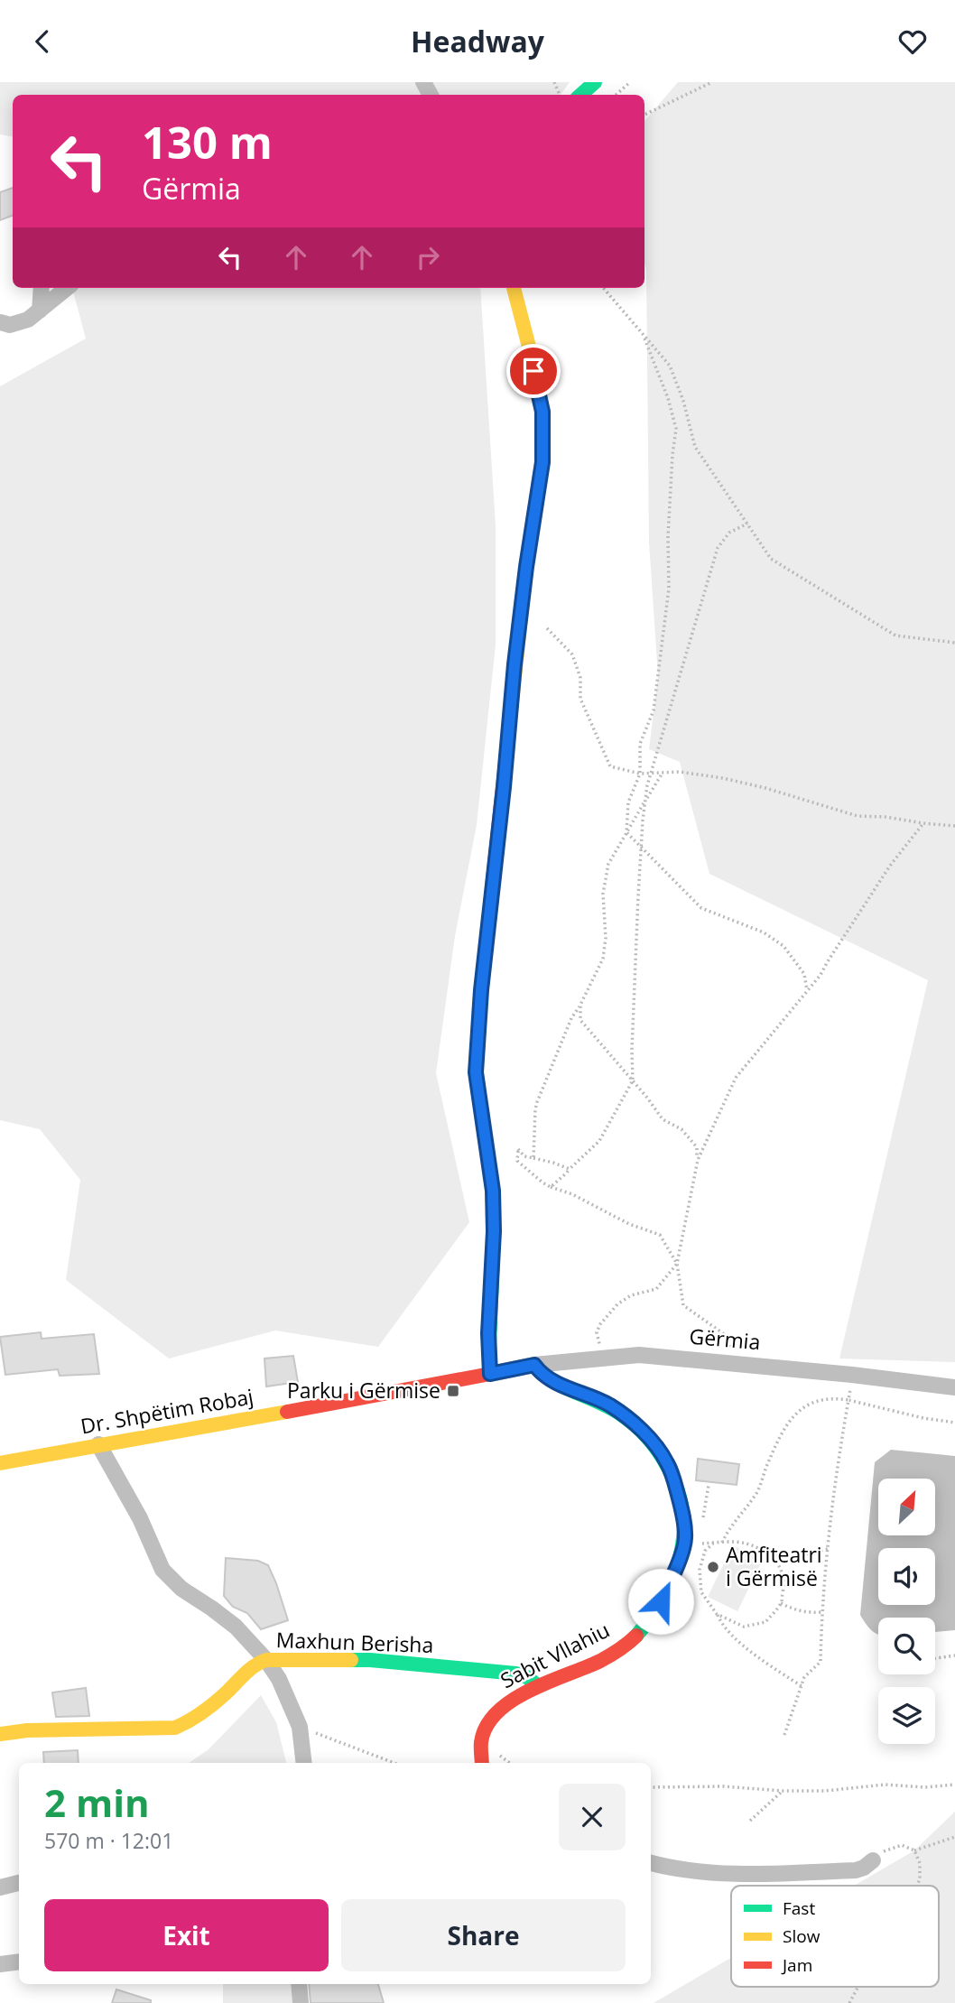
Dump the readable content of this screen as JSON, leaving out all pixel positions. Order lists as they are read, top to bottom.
{
  "streets": {
    "street": [
      "Gërmia",
      "Dr. Shpëtim Robaj",
      "Maxhun Berisha",
      "Sabit Vllahiu"
    ]
  },
  "crossings": [
    ["Gërmia", "Dr. Shpëtim Robaj"],
    ["Gërmia", "Sabit Vllahiu"],
    ["Maxhun Berisha", "Sabit Vllahiu"]
  ],
  "places": {
    "transit": ["Parku i Gërmise"],
    "other": ["Amfiteatri i Gërmisë"]
  },
  "legend": ["Fast", "Slow", "Jam"],
  "north": "top right",
  "page": {
    "header": "Headway",
    "turn": ["130 m", "Gërmia"],
    "heading": ["2 min", "570 m · 12:01"],
    "buttons": ["Exit", "Share"]
  }
}
